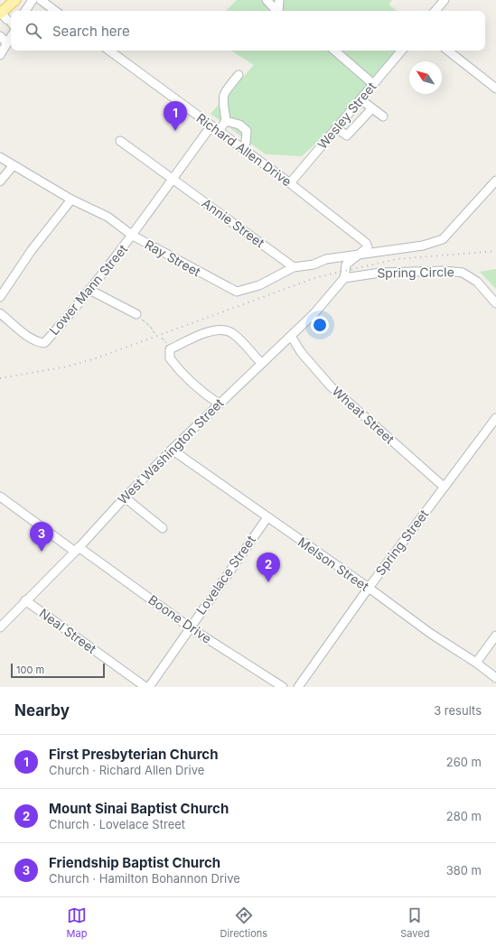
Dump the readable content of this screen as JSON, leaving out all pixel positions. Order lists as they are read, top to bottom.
{
  "streets": {
    "street": [
      "Wesley Street",
      "Richard Allen Drive",
      "Annie Street",
      "Ray Street",
      "Spring Circle",
      "Lower Mann Street",
      "Wheat Street",
      "West Washington Street",
      "Spring Street",
      "Melson Street",
      "Lovelace Street",
      "Boone Drive",
      "Neal Street"
    ]
  },
  "crossings": [
    ["Wesley Street", "Richard Allen Drive"],
    ["Richard Allen Drive", "Ray Street"],
    ["Richard Allen Drive", "Lower Mann Street"],
    ["Annie Street", "Ray Street"],
    ["Annie Street", "Lower Mann Street"],
    ["Ray Street", "Lower Mann Street"],
    ["Spring Circle", "West Washington Street"],
    ["Wheat Street", "West Washington Street"],
    ["Wheat Street", "Spring Street"],
    ["West Washington Street", "Melson Street"],
    ["West Washington Street", "Boone Drive"],
    ["West Washington Street", "Neal Street"],
    ["Spring Street", "Melson Street"],
    ["Melson Street", "Lovelace Street"],
    ["Lovelace Street", "Boone Drive"]
  ],
  "scale_bar": "100 m",
  "north": "top left",
  "page": {
    "search": "Search here",
    "pins": ["1", "3", "2"],
    "scale": "100 m",
    "heading": ["Nearby", "3 results"],
    "list": [
      {
        "mark": "1",
        "name": "First Presbyterian Church",
        "note": "Church · Richard Allen Drive",
        "value": "260 m"
      },
      {
        "mark": "2",
        "name": "Mount Sinai Baptist Church",
        "note": "Church · Lovelace Street",
        "value": "280 m"
      },
      {
        "mark": "3",
        "name": "Friendship Baptist Church",
        "note": "Church · Hamilton Bohannon Drive",
        "value": "380 m"
      }
    ],
    "nav": ["Map", "Directions", "Saved"]
  }
}
